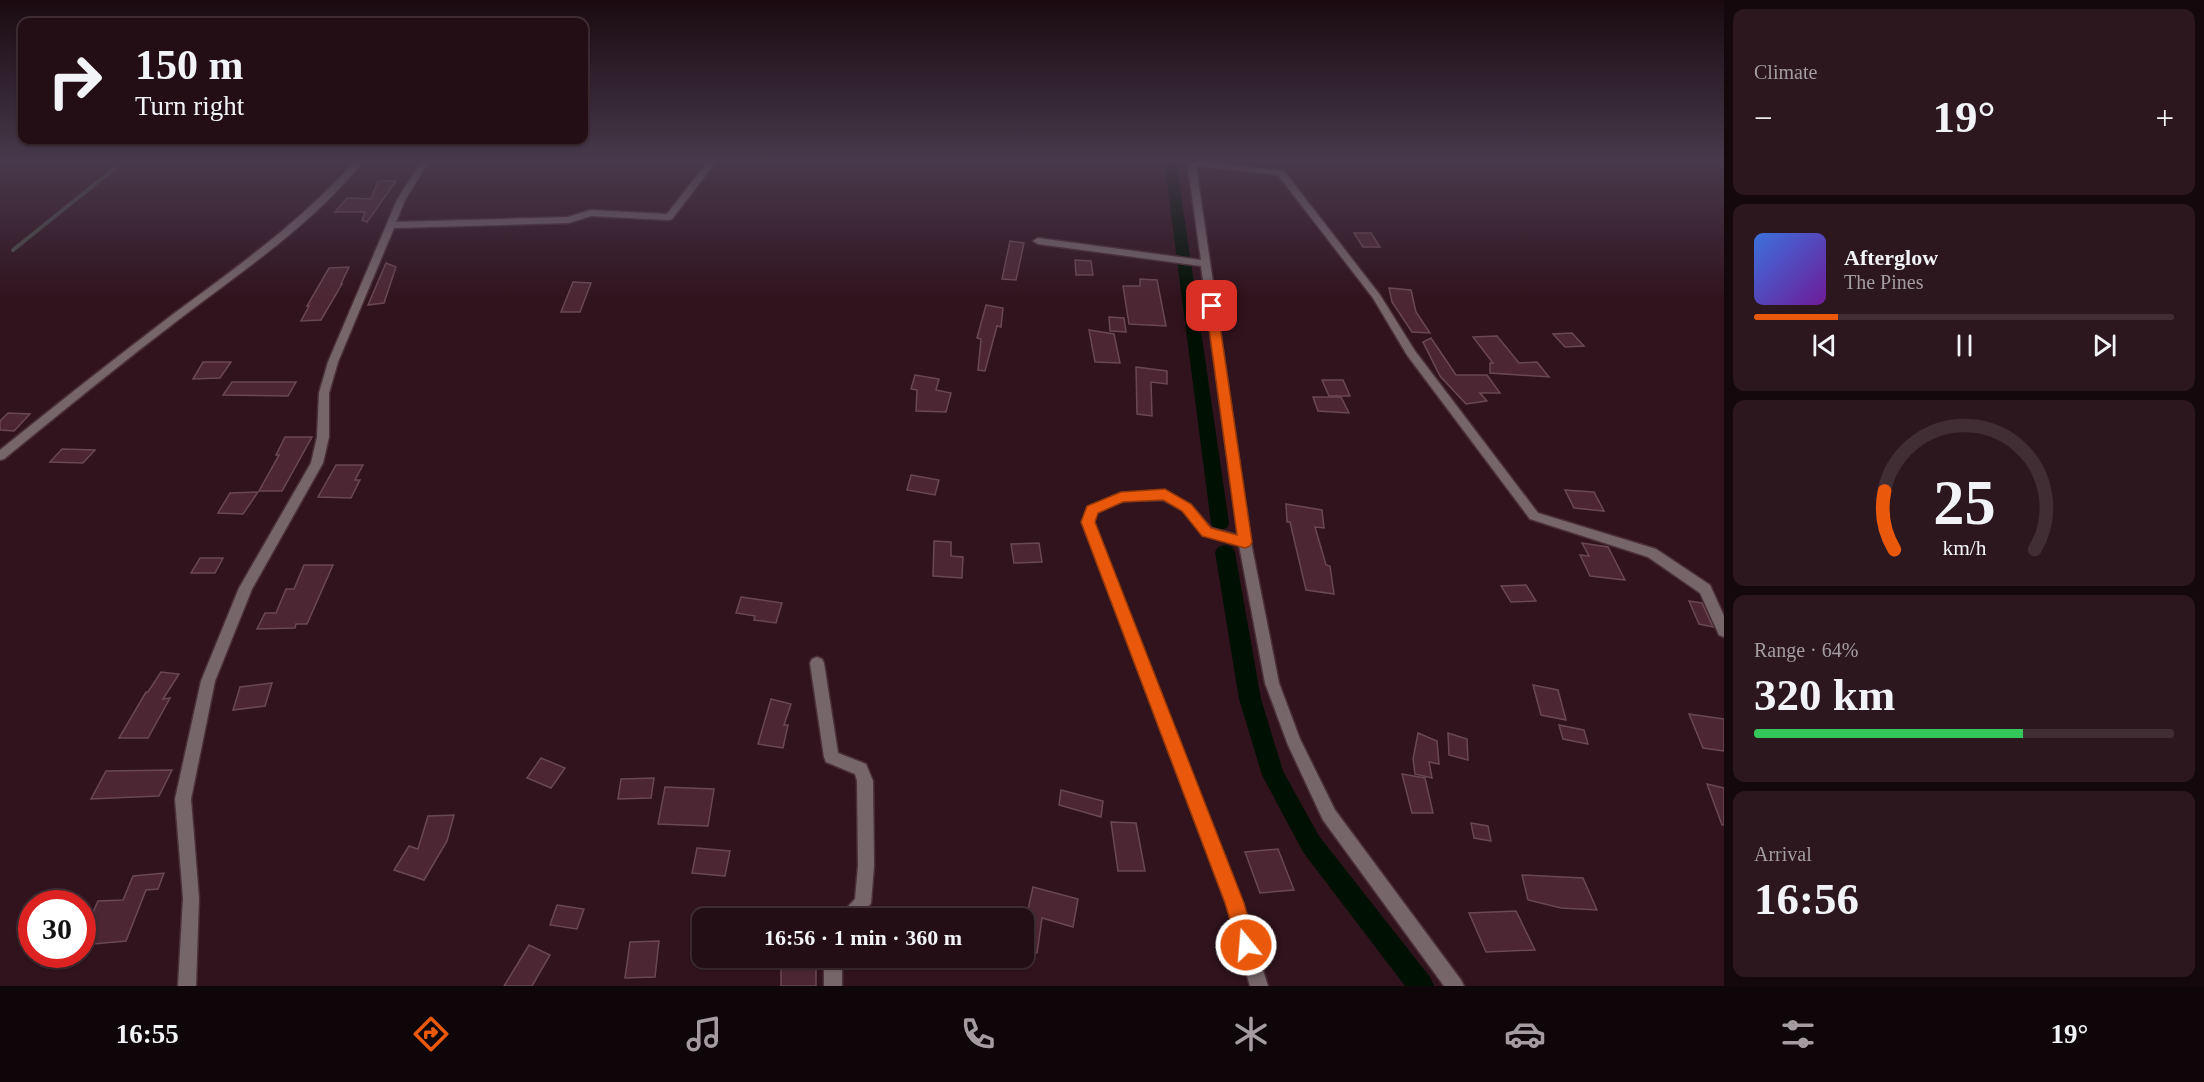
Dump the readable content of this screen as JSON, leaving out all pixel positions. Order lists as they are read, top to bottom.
{
  "page": {
    "tile": [
      "Climate",
      ["Range · 64%", "320 km"],
      ["Arrival", "16:56"]
    ],
    "turn": ["150 m", "Turn right"],
    "heat": ["−", "19°", "+"],
    "song": ["Afterglow", "The Pines"],
    "limit": "30",
    "trip": "16:56 · 1 min · 360 m",
    "tabs": ["16:55", "19°"],
    "gauge": ["25", "km/h"]
  }
}
